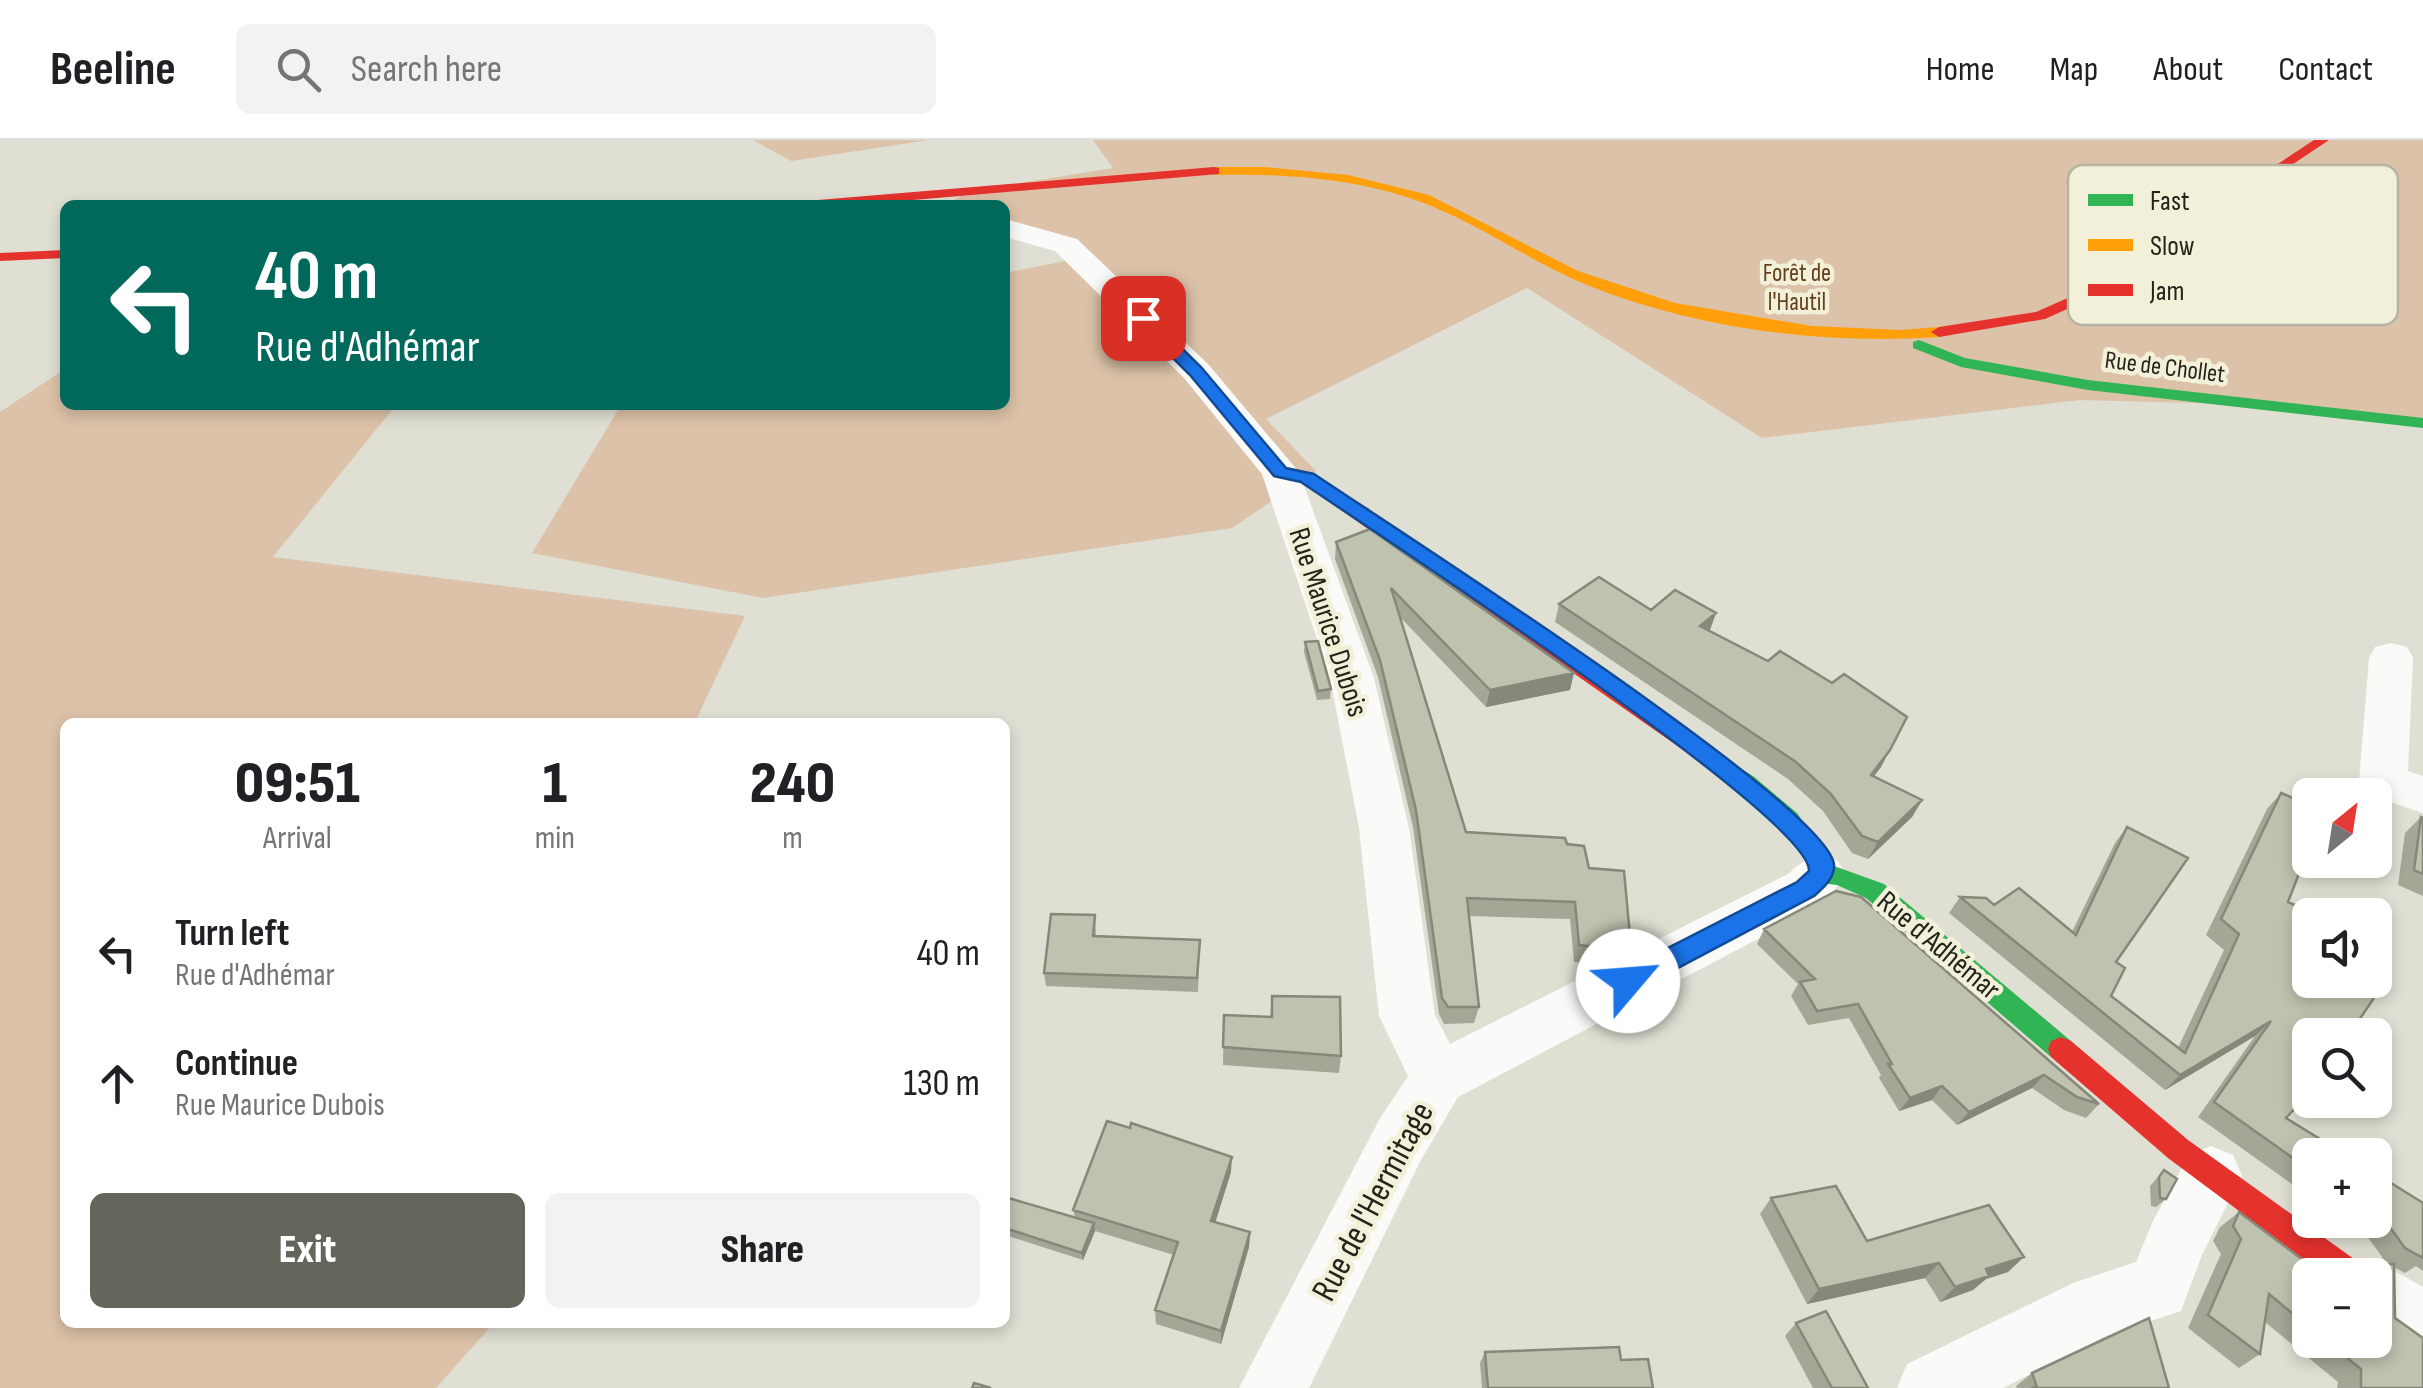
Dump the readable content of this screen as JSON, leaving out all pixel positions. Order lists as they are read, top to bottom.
{
  "streets": {
    "main road": ["Rue de Chollet", "Rue d'Adhémar"],
    "street": ["Rue Maurice Dubois", "Rue de l'Hermitage"]
  },
  "crossings": [
    ["Rue Maurice Dubois", "Rue de l'Hermitage"],
    ["Rue d'Adhémar", "Rue de l'Hermitage"]
  ],
  "parks": ["Forêt de l'Hautil"],
  "legend": ["Fast", "Slow", "Jam"],
  "north": "top right",
  "page": {
    "header": "Beeline",
    "search": "Search here",
    "nav": [
      "Home",
      "Map",
      "About",
      "Contact"
    ],
    "turn": ["40 m", "Rue d'Adhémar"],
    "eta": [
      "09:51",
      "Arrival",
      "1",
      "min",
      "240",
      "m"
    ],
    "map_buttons": ["+", "−"],
    "list": [
      {
        "name": "Turn left",
        "note": "Rue d'Adhémar",
        "value": "40 m"
      },
      {
        "name": "Continue",
        "note": "Rue Maurice Dubois",
        "value": "130 m"
      }
    ],
    "buttons": ["Exit", "Share"]
  }
}
